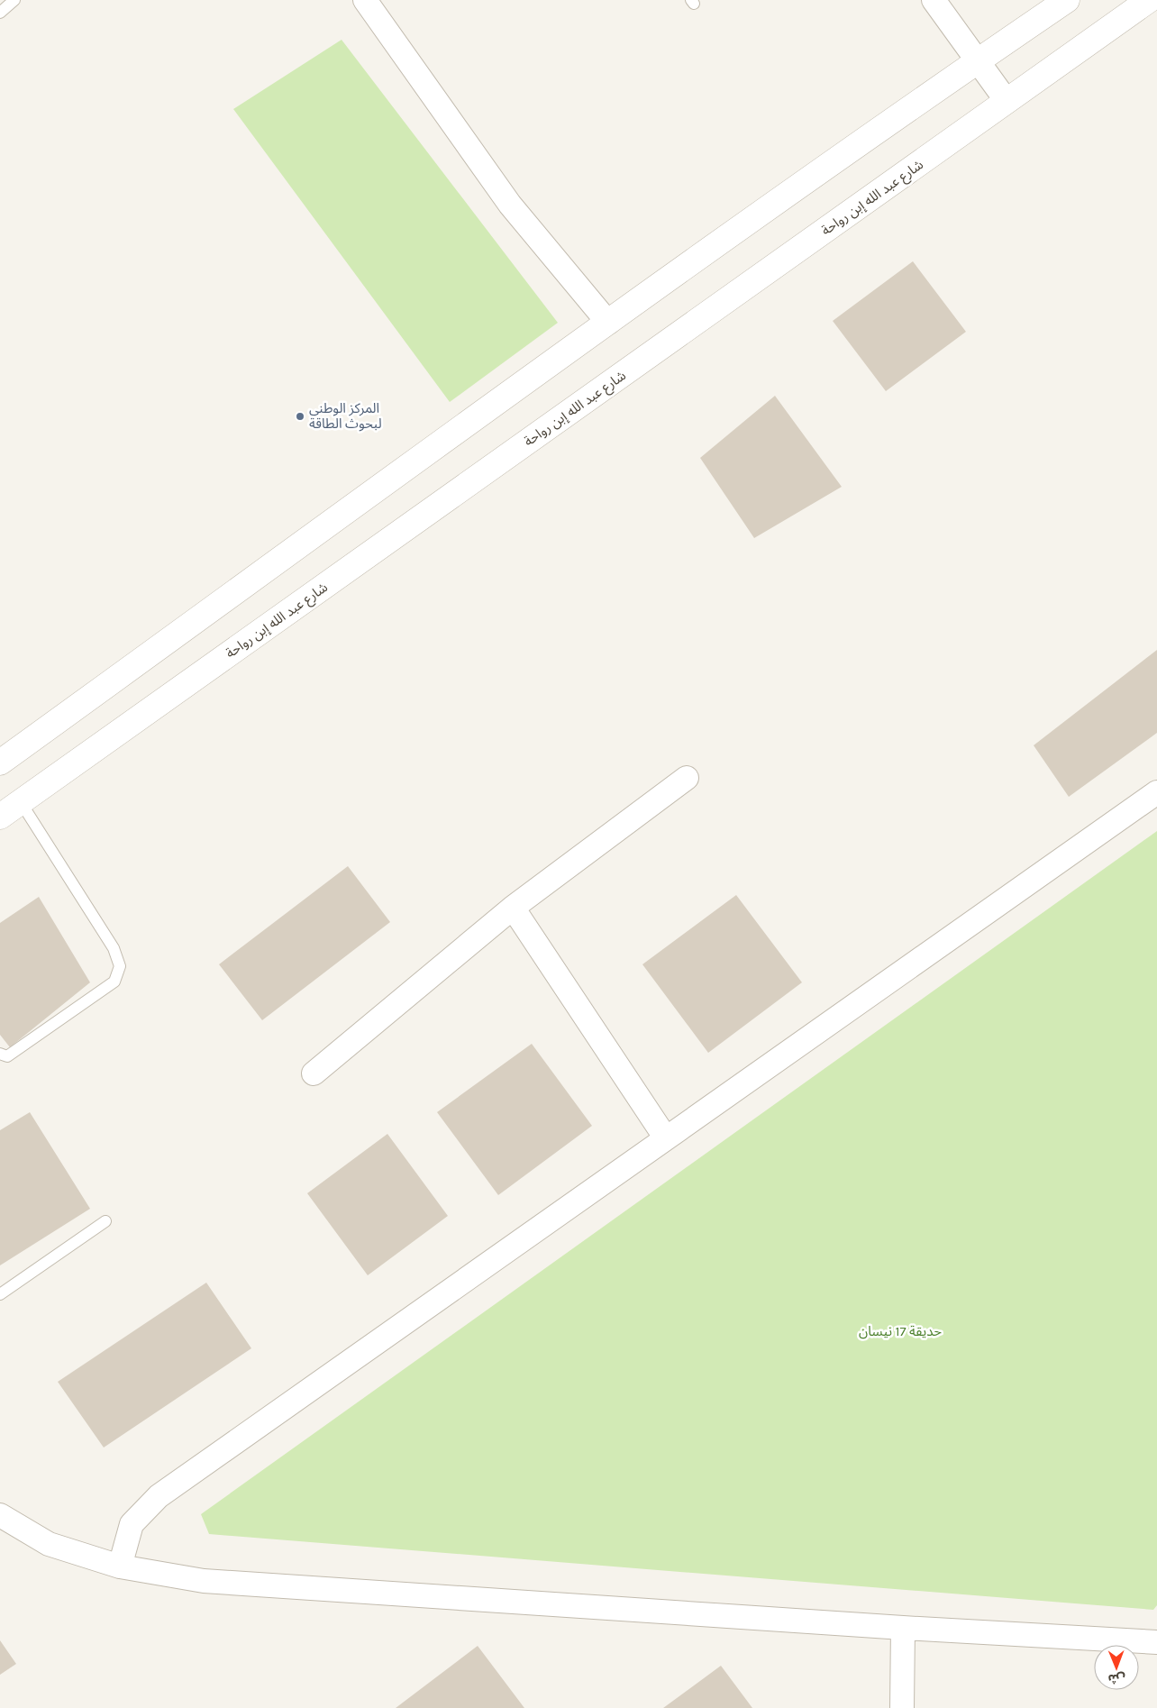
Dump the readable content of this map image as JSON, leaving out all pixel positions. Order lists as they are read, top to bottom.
{
  "streets": {
    "street": ["شارع عبد الله إبن رواحة"]
  },
  "parks": ["حديقة 17 نيسان"],
  "places": ["المركز الوطني لبحوث الطاقة"],
  "north": "bottom"
}
